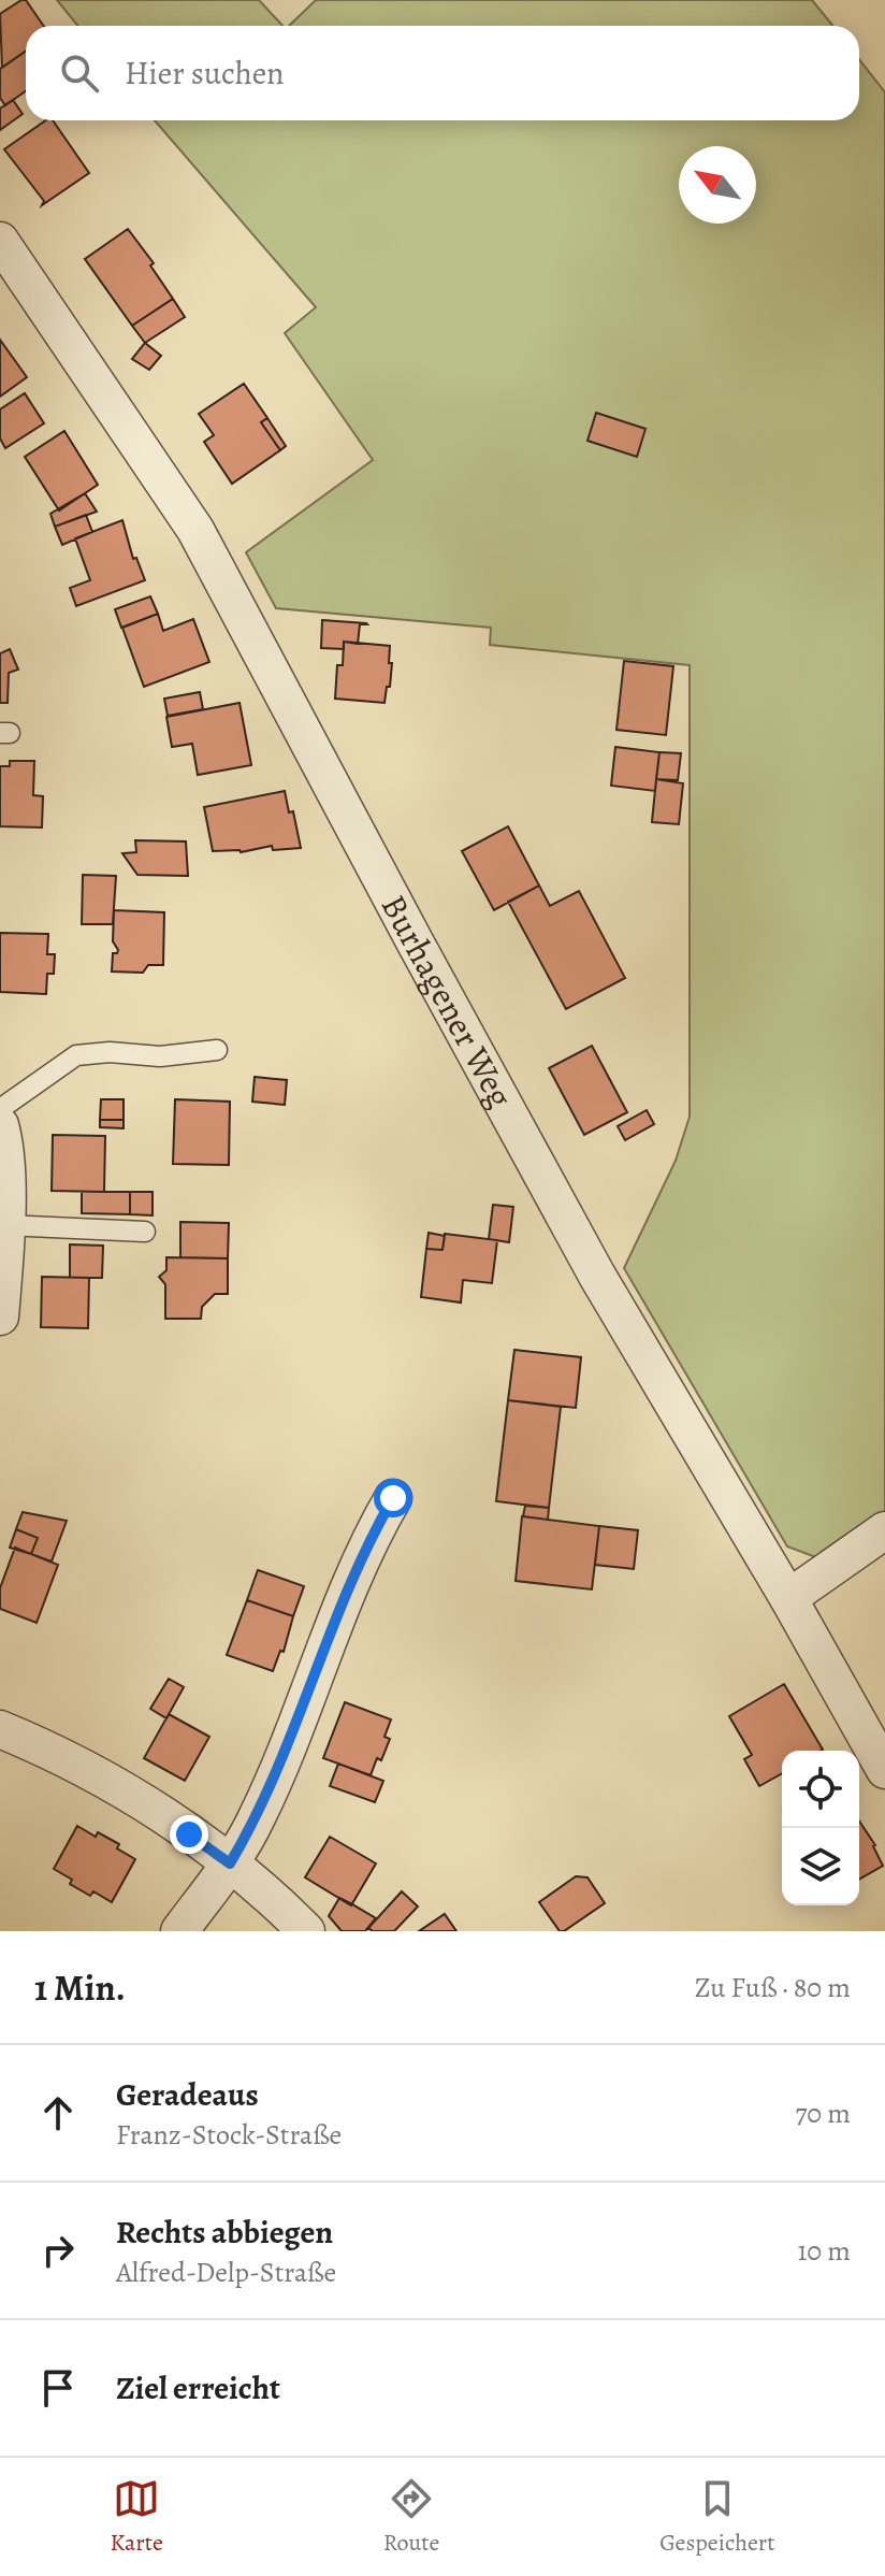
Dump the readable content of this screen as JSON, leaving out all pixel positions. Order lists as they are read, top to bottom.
{
  "streets": {
    "street": ["Burhagener Weg"]
  },
  "north": "top left",
  "page": {
    "search": "Hier suchen",
    "heading": ["1 Min.", "Zu Fuß · 80 m"],
    "list": [
      ["Geradeaus", "Franz-Stock-Straße", "70 m"],
      ["Rechts abbiegen", "Alfred-Delp-Straße", "10 m"],
      "Ziel erreicht"
    ],
    "nav": ["Karte", "Route", "Gespeichert"]
  }
}
